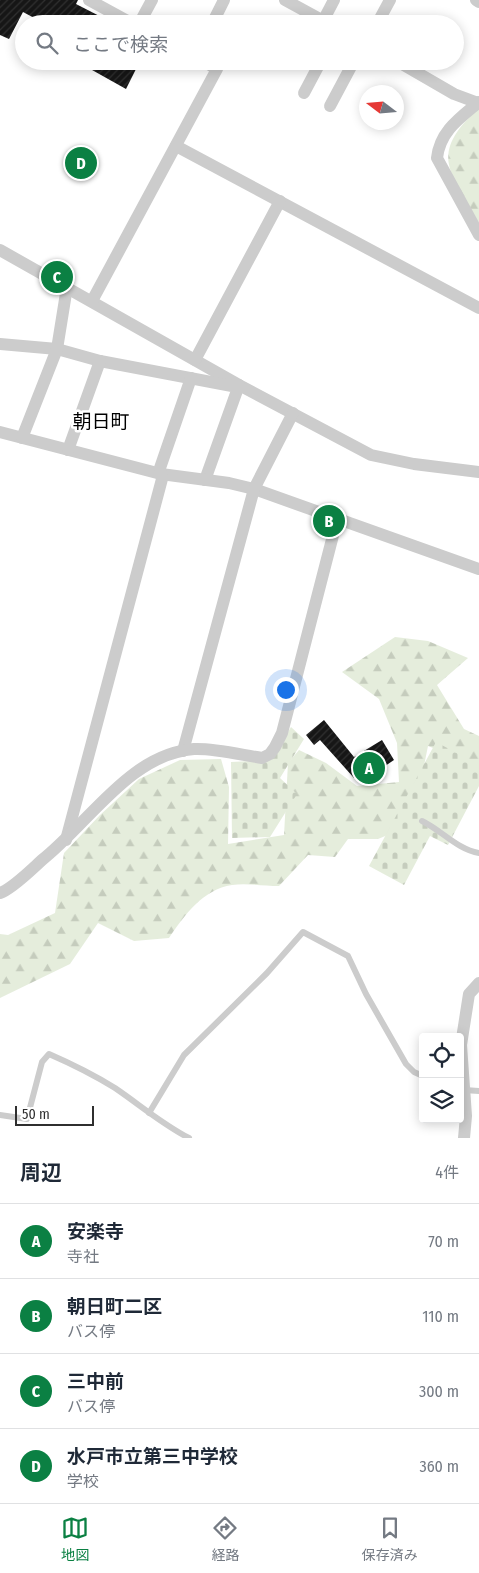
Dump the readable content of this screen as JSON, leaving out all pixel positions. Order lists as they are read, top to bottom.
{
  "districts": ["朝日町"],
  "scale_bar": "50 m",
  "north": "left",
  "page": {
    "search": "ここで検索",
    "pins": [
      "D",
      "C",
      "B",
      "A"
    ],
    "scale": "50 m",
    "heading": ["周辺", "4件"],
    "list": [
      {
        "mark": "A",
        "name": "安楽寺",
        "note": "寺社",
        "value": "70 m"
      },
      {
        "mark": "B",
        "name": "朝日町二区",
        "note": "バス停",
        "value": "110 m"
      },
      {
        "mark": "C",
        "name": "三中前",
        "note": "バス停",
        "value": "300 m"
      },
      {
        "mark": "D",
        "name": "水戸市立第三中学校",
        "note": "学校",
        "value": "360 m"
      }
    ],
    "nav": ["地図", "経路", "保存済み"]
  }
}
